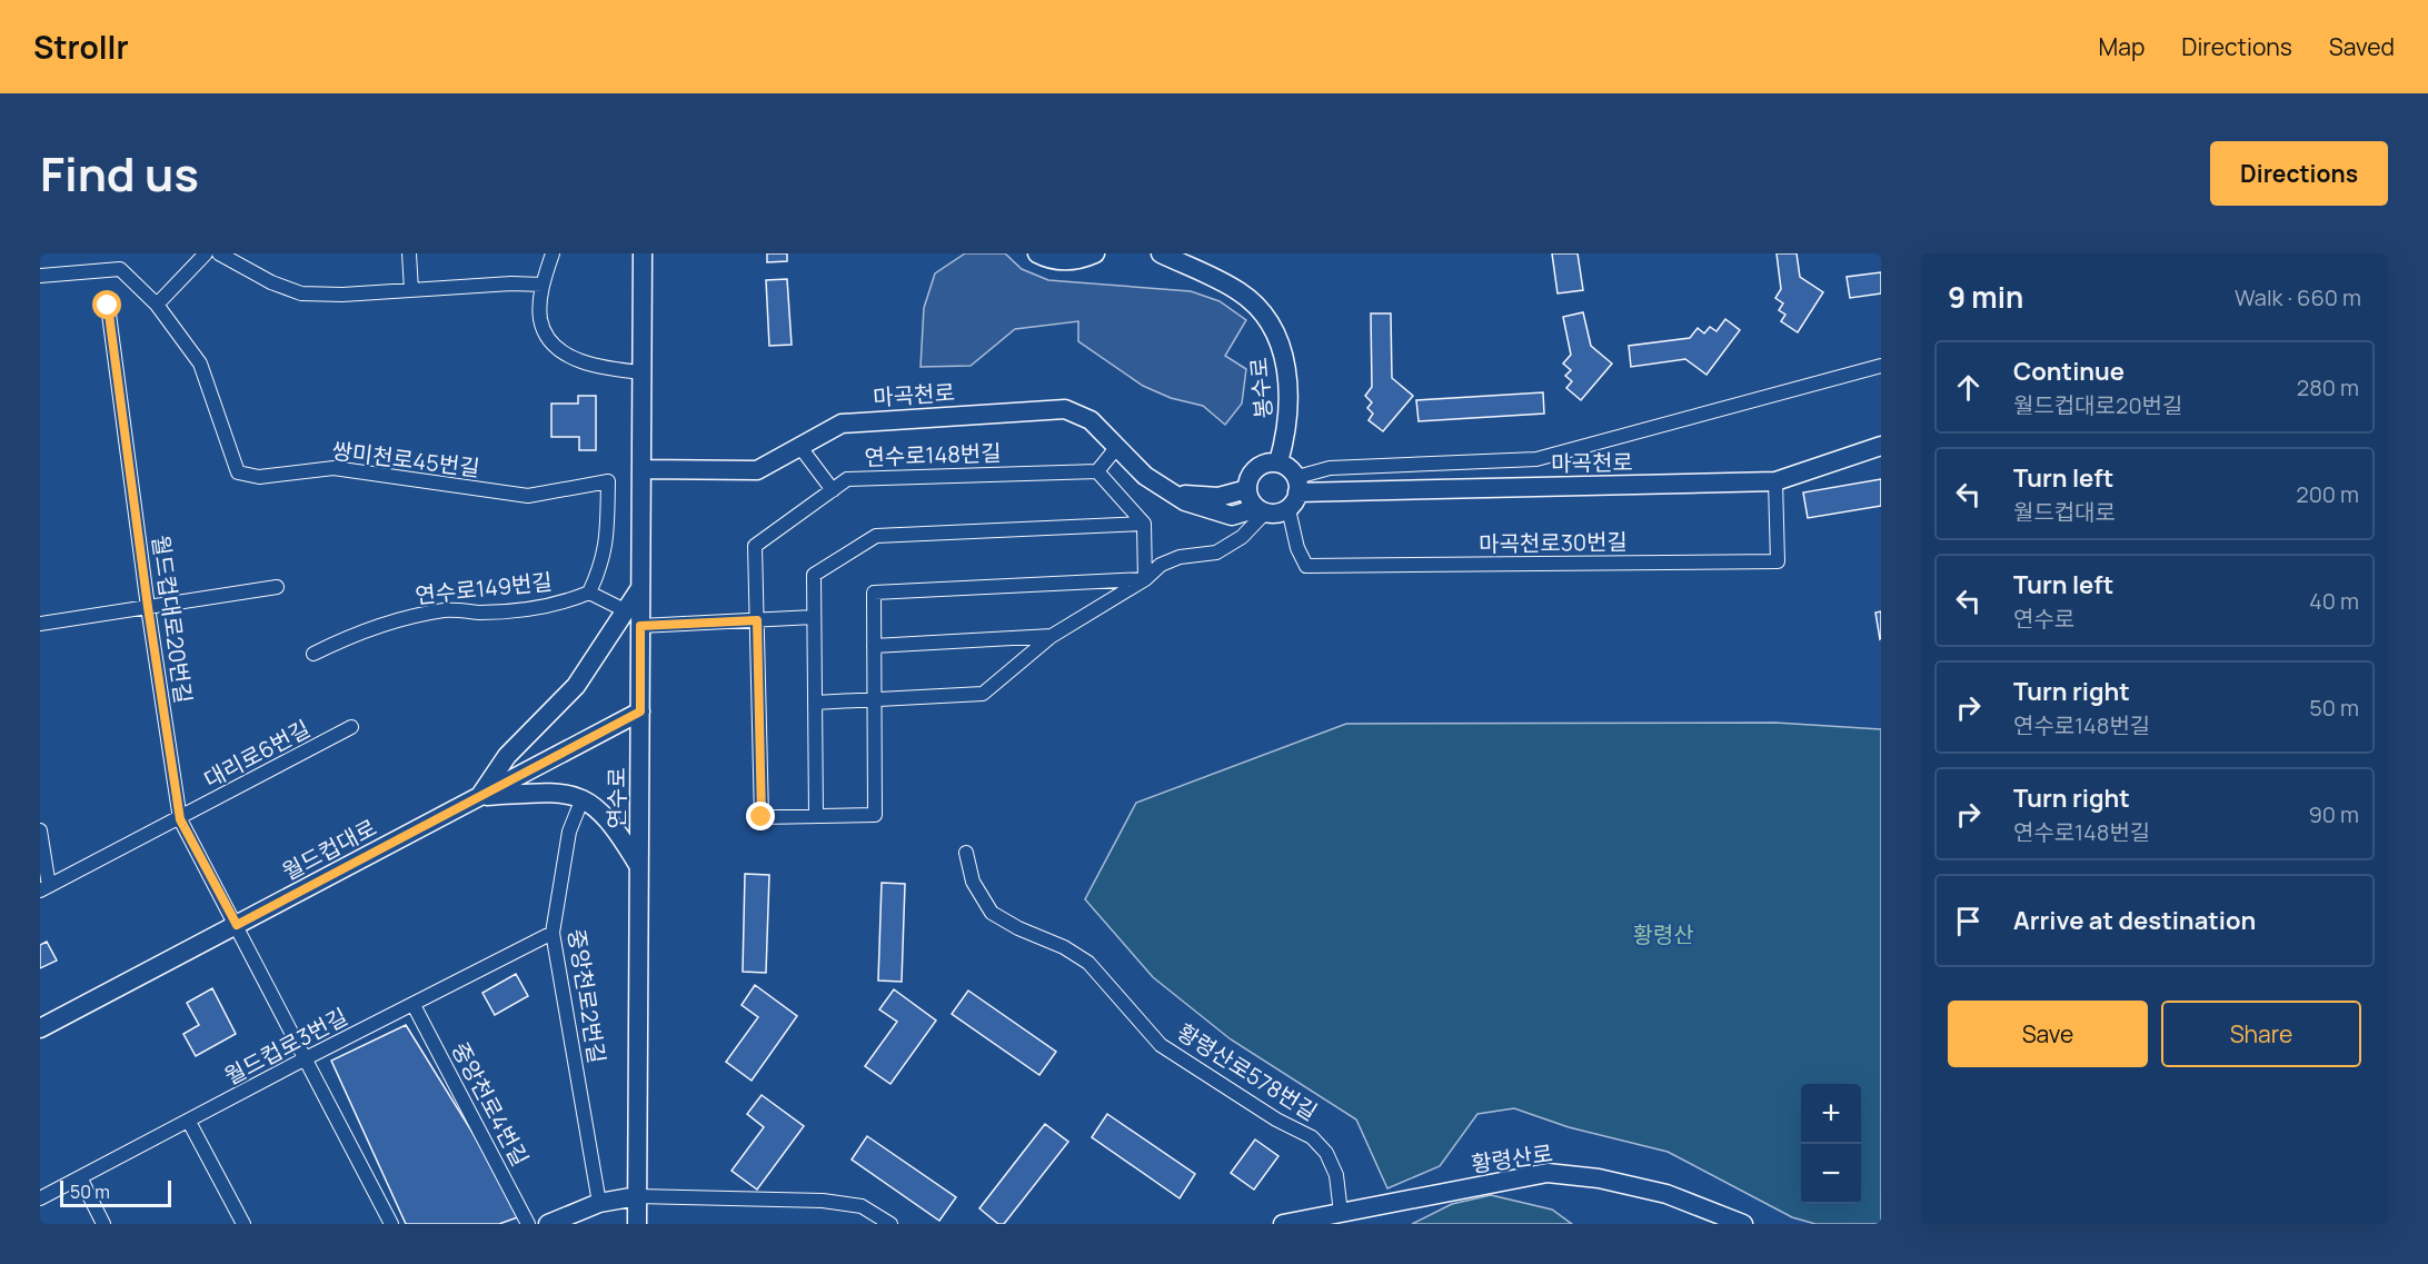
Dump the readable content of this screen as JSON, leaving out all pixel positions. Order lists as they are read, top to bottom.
{
  "streets": {
    "street": [
      "봉수로",
      "마곡천로",
      "연수로148번길",
      "쌍미천로45번길",
      "마곡천로30번길",
      "연수로149번길",
      "월드컵대로20번길",
      "대리로6번길",
      "연수로",
      "월드컵대로",
      "중앙천로2번길",
      "월드컵로3번길",
      "황령산로578번길",
      "중앙천로4번길",
      "황령산로"
    ]
  },
  "crossings": [
    ["봉수로", "마곡천로"],
    ["봉수로", "마곡천로30번길"],
    ["마곡천로", "마곡천로30번길"],
    ["마곡천로", "연수로"],
    ["쌍미천로45번길", "연수로149번길"],
    ["월드컵대로20번길", "대리로6번길"],
    ["월드컵대로20번길", "월드컵대로"],
    ["월드컵대로20번길", "월드컵로3번길"],
    ["연수로", "월드컵대로"],
    ["중앙천로2번길", "월드컵로3번길"],
    ["월드컵로3번길", "중앙천로4번길"],
    ["황령산로578번길", "황령산로"]
  ],
  "parks": ["황령산"],
  "scale_bar": "50 m",
  "page": {
    "header": "Strollr",
    "nav": ["Map", "Directions", "Saved"],
    "title": "Find us",
    "buttons": [
      "Directions",
      ["Save", "Share"]
    ],
    "heading": ["9 min", "Walk · 660 m"],
    "list": [
      ["Continue", "월드컵대로20번길", "280 m"],
      ["Turn left", "월드컵대로", "200 m"],
      ["Turn left", "연수로", "40 m"],
      ["Turn right", "연수로148번길", "50 m"],
      ["Turn right", "연수로148번길", "90 m"],
      "Arrive at destination"
    ],
    "map_buttons": ["+", "−"],
    "scale": "50 m"
  }
}
